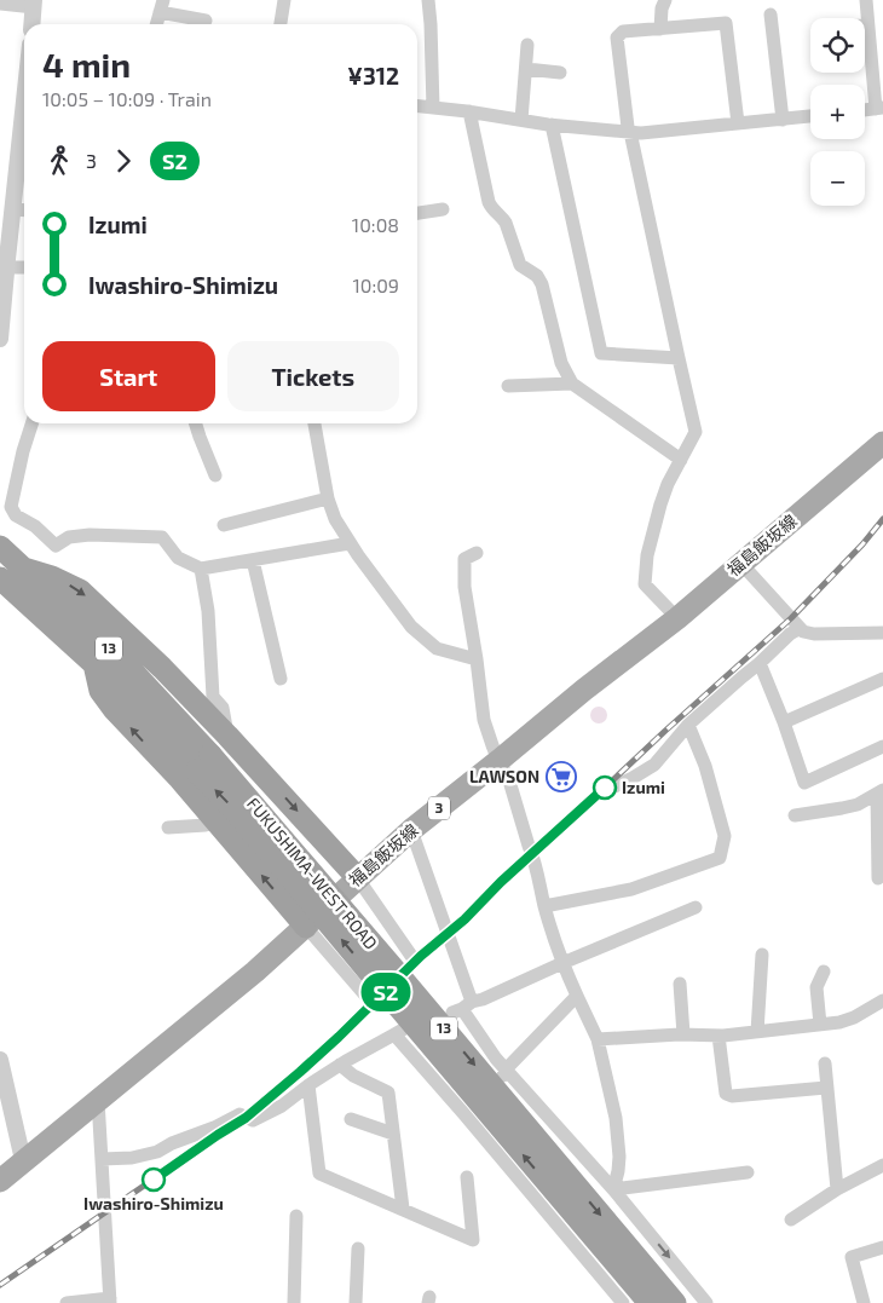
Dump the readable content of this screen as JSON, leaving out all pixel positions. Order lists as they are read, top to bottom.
{
  "streets": {
    "highway": ["13", "FUKUSHIMA-WEST ROAD"],
    "main road": ["福島飯坂線", "3"]
  },
  "places": {
    "supermarket": ["LAWSON"],
    "other": ["Izumi", "Iwashiro-Shimizu"]
  },
  "page": {
    "on_map": "S2",
    "map_buttons": ["+", "−"],
    "heading": ["4 min", "10:05 – 10:09 · Train", "¥312"],
    "legs": ["3", "S2"],
    "list": [
      {
        "name": "Izumi",
        "value": "10:08"
      },
      {
        "name": "Iwashiro-Shimizu",
        "value": "10:09"
      }
    ],
    "buttons": ["Start", "Tickets"]
  }
}
